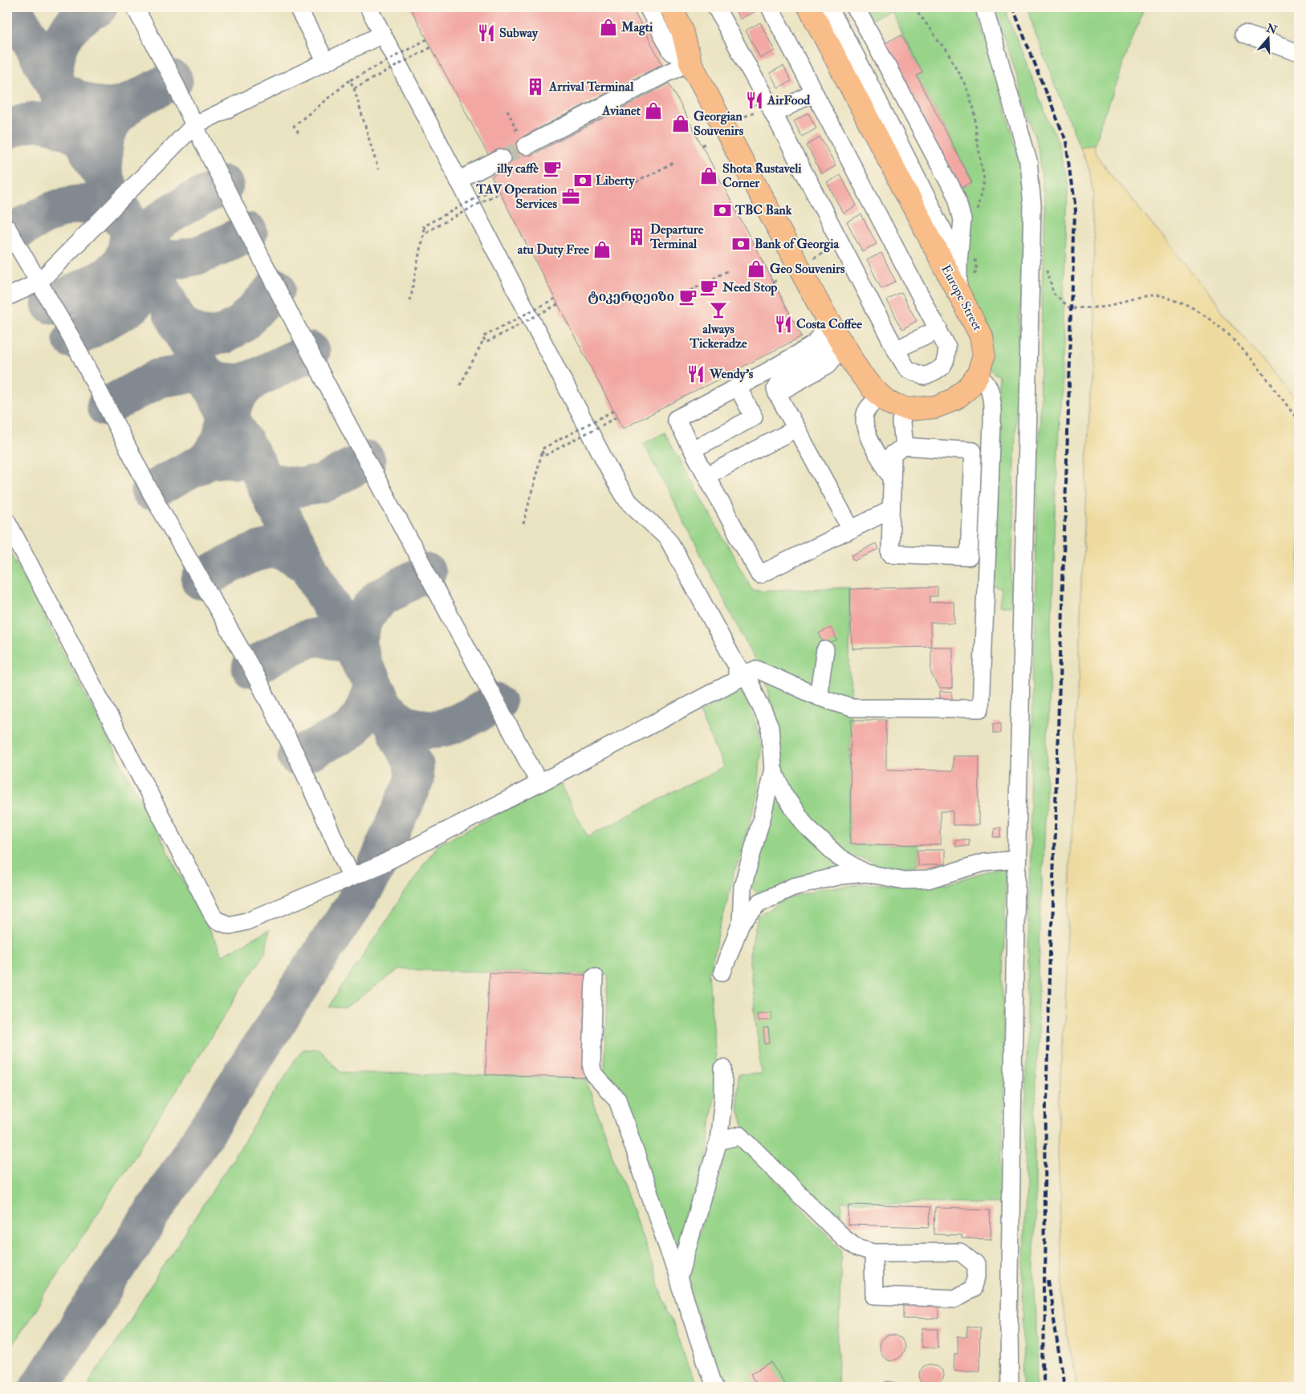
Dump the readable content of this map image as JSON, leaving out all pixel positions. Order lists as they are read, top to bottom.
{
  "streets": {
    "main road": ["Europe Street"]
  },
  "places": {
    "shop": [
      "Magti",
      "Avianet",
      "Georgian Souvenirs",
      "Shota Rustaveli Corner",
      "atu Duty Free",
      "Geo Souvenirs"
    ],
    "restaurant": [
      "Subway",
      "AirFood",
      "Costa Coffee",
      "Wendy's"
    ],
    "building": ["Arrival Terminal", "Departure Terminal"],
    "cafe": ["illy caffè", "Need Stop", "ტიკერდეიზი"],
    "bank": ["Liberty", "TBC Bank", "Bank of Georgia"],
    "office": ["TAV Operation Services"],
    "bar": ["always Tickeradze"]
  },
  "north": "top"
}
